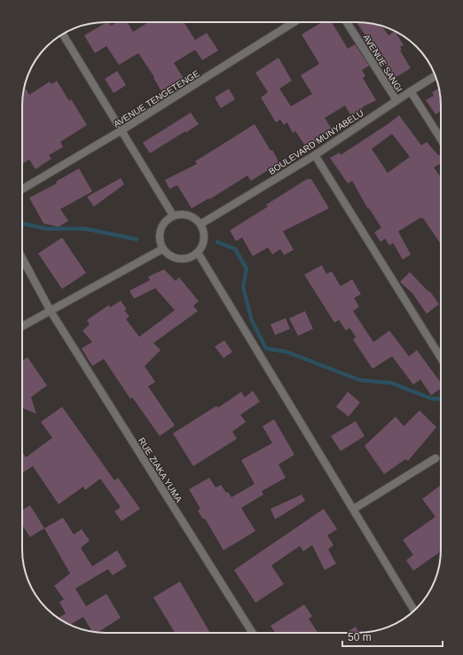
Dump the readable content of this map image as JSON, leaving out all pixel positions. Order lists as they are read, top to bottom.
{
  "streets": {
    "street": [
      "AVENUE SANGI",
      "AVENUE TENGETENGE",
      "BOULEVARD MUNYABELU",
      "RUE ZIAKA YUMA"
    ]
  },
  "crossings": [
    ["AVENUE SANGI", "BOULEVARD MUNYABELU"]
  ],
  "scale_bar": "50 m"
}
